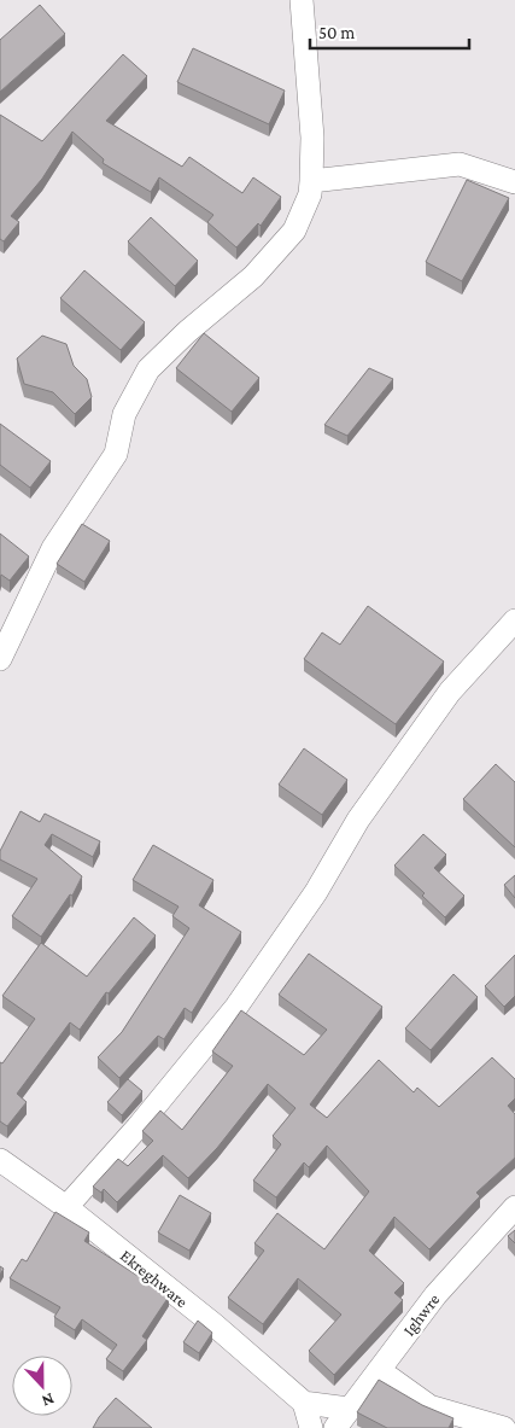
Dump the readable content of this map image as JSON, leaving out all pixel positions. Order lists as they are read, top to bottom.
{
  "streets": {
    "street": ["Ekreghware", "Ighwre"]
  },
  "scale_bar": "50 m",
  "north": "bottom"
}
